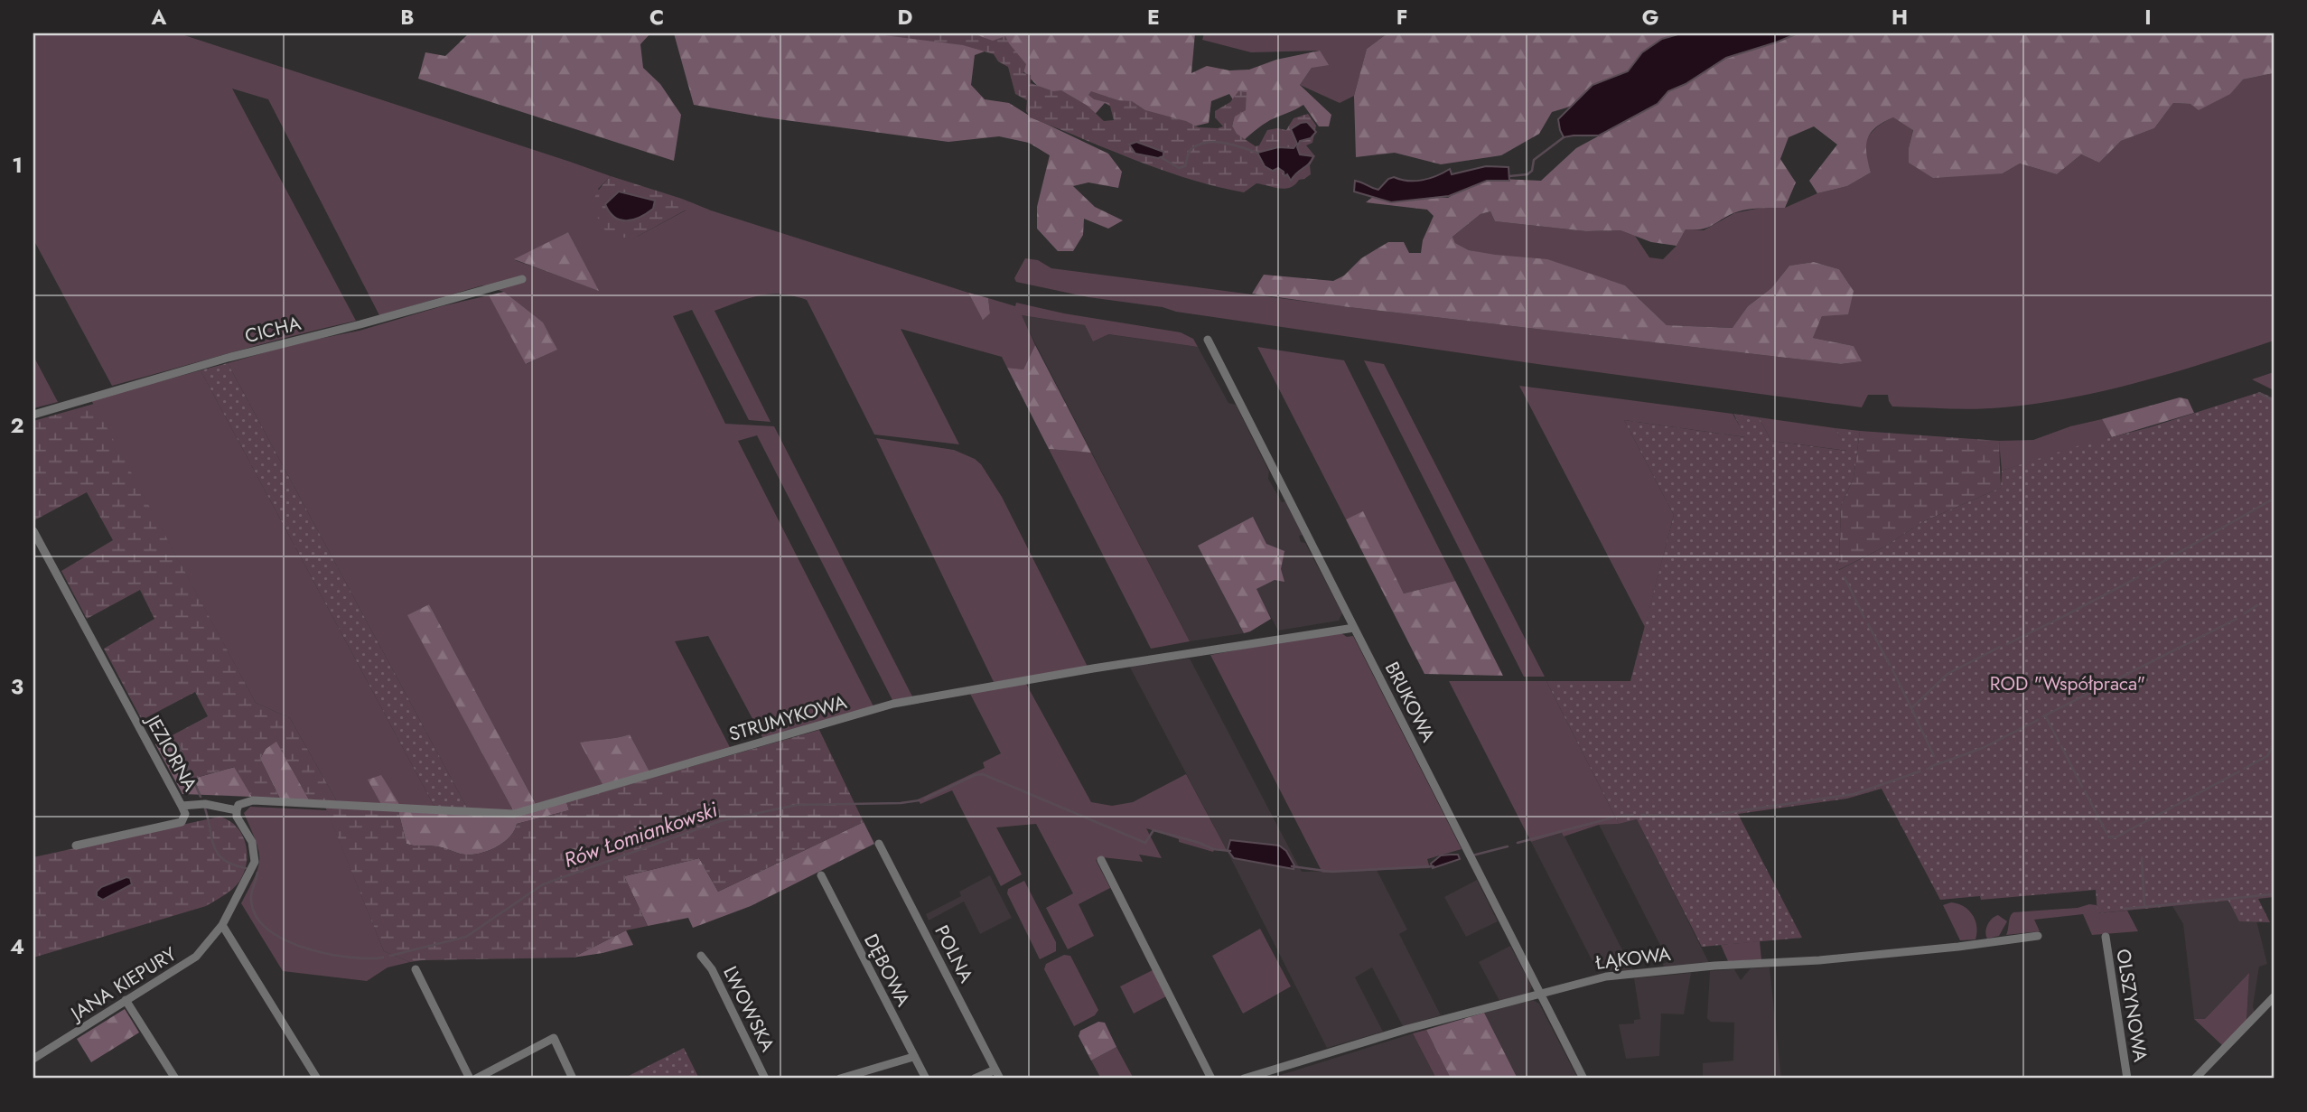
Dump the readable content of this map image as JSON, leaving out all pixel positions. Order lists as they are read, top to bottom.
{
  "streets": {
    "street": [
      "CICHA",
      "BRUKOWA",
      "STRUMYKOWA",
      "JEZIORNA",
      "POLNA",
      "ŁĄKOWA",
      "DĘBOWA",
      "JANA KIEPURY",
      "OLSZYNOWA",
      "LWOWSKA"
    ]
  },
  "crossings": [
    ["BRUKOWA", "STRUMYKOWA"],
    ["BRUKOWA", "ŁĄKOWA"],
    ["STRUMYKOWA", "JEZIORNA"]
  ],
  "water": ["Rów Łomiankowski"],
  "parks": ["ROD \"Współpraca\""],
  "grid": {
    "columns": [
      "A",
      "B",
      "C",
      "D",
      "E",
      "F",
      "G",
      "H",
      "I"
    ],
    "rows": [
      "1",
      "2",
      "3",
      "4"
    ]
  }
}
